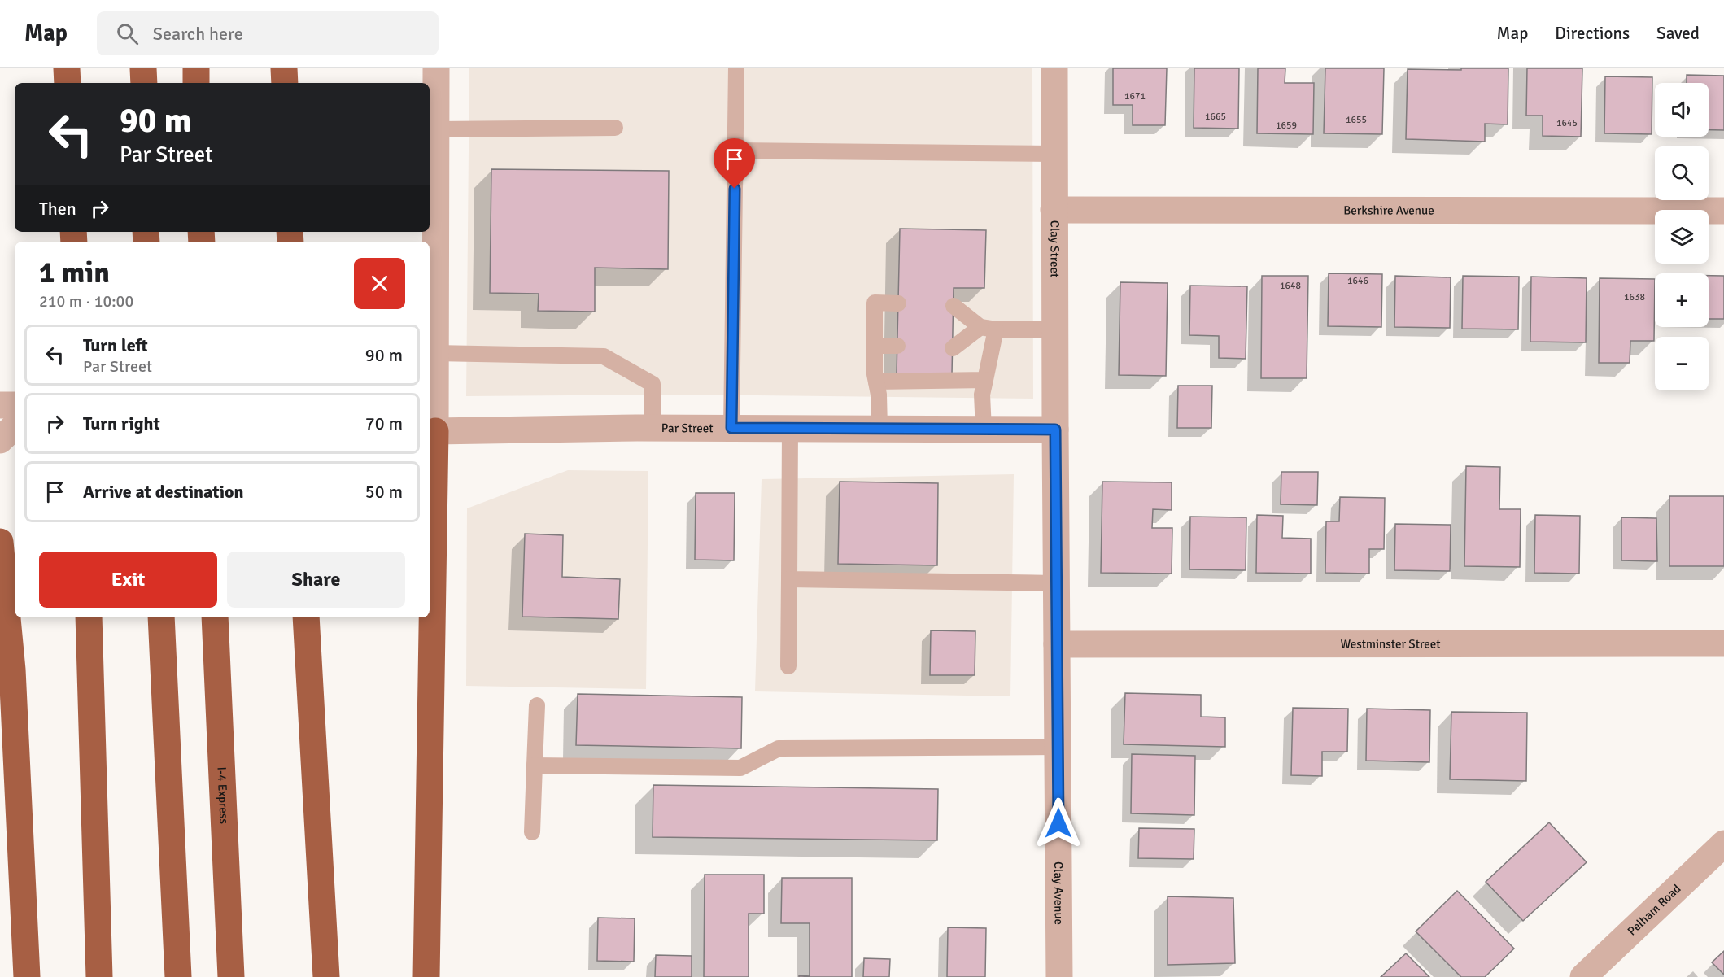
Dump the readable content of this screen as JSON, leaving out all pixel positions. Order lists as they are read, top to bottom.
{
  "streets": {
    "highway": ["I-4 Express"],
    "street": [
      "Berkshire Avenue",
      "Clay Street",
      "Par Street",
      "Westminster Street",
      "Clay Avenue",
      "Pelham Road"
    ]
  },
  "crossings": [
    ["Berkshire Avenue", "Clay Street"],
    ["Clay Street", "Par Street"],
    ["Clay Street", "Clay Avenue"],
    ["Par Street", "Clay Avenue"],
    ["Westminster Street", "Clay Avenue"]
  ],
  "house_numbers": [
    "1671",
    "1665",
    "1655",
    "1645",
    "1659",
    "1646",
    "1648",
    "1638"
  ],
  "page": {
    "header": "Map",
    "search": "Search here",
    "nav": ["Map", "Directions", "Saved"],
    "map_buttons": ["+", "−"],
    "turn": ["90 m", "Par Street"],
    "then": "Then",
    "heading": ["1 min", "210 m · 10:00"],
    "list": [
      {
        "name": "Turn left",
        "note": "Par Street",
        "value": "90 m"
      },
      {
        "name": "Turn right",
        "value": "70 m"
      },
      {
        "name": "Arrive at destination",
        "value": "50 m"
      }
    ],
    "buttons": ["Exit", "Share"]
  }
}
